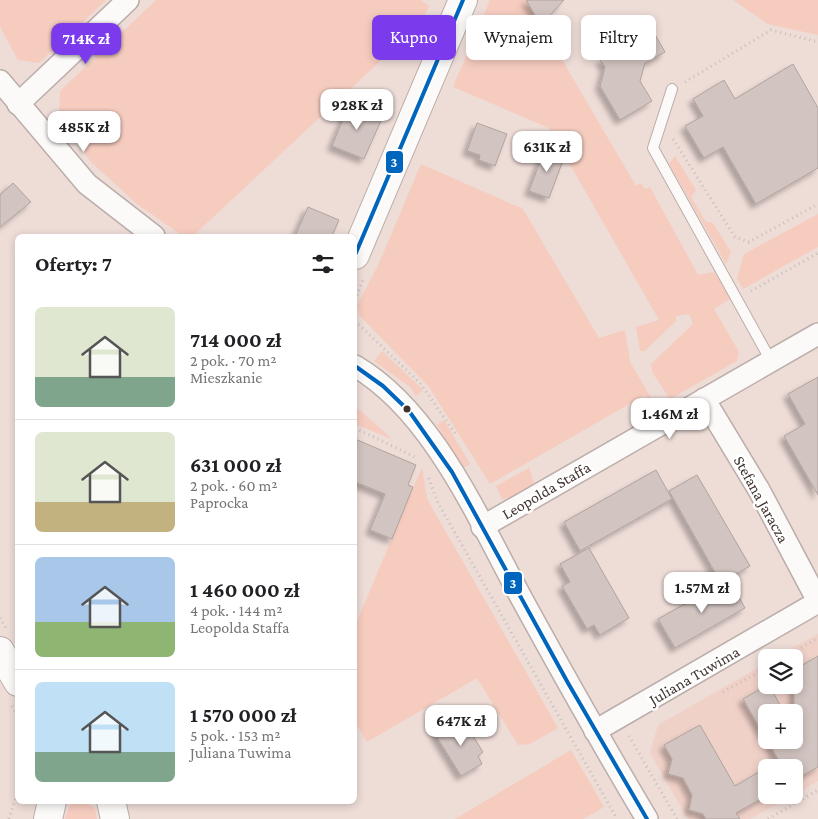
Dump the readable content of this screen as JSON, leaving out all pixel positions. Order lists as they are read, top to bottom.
{
  "streets": {
    "street": ["Leopolda Staffa", "Stefana Jaracza", "Juliana Tuwima"]
  },
  "crossings": [
    ["Leopolda Staffa", "Stefana Jaracza"],
    ["Stefana Jaracza", "Juliana Tuwima"]
  ],
  "lines": ["transit line 3"],
  "page": {
    "chip": ["Kupno", "Wynajem", "Filtry"],
    "price": [
      "714K zł",
      "928K zł",
      "485K zł",
      "631K zł",
      "1.46M zł",
      "1.57M zł",
      "647K zł"
    ],
    "heading": "Oferty: 7",
    "list": [
      {
        "name": "714 000 zł",
        "note": "2 pok. · 70 m² · Mieszkanie"
      },
      {
        "name": "631 000 zł",
        "note": "2 pok. · 60 m² · Paprocka"
      },
      {
        "name": "1 460 000 zł",
        "note": "4 pok. · 144 m² · Leopolda Staffa"
      },
      {
        "name": "1 570 000 zł",
        "note": "5 pok. · 153 m² · Juliana Tuwima"
      }
    ],
    "map_buttons": ["+", "−"]
  }
}
